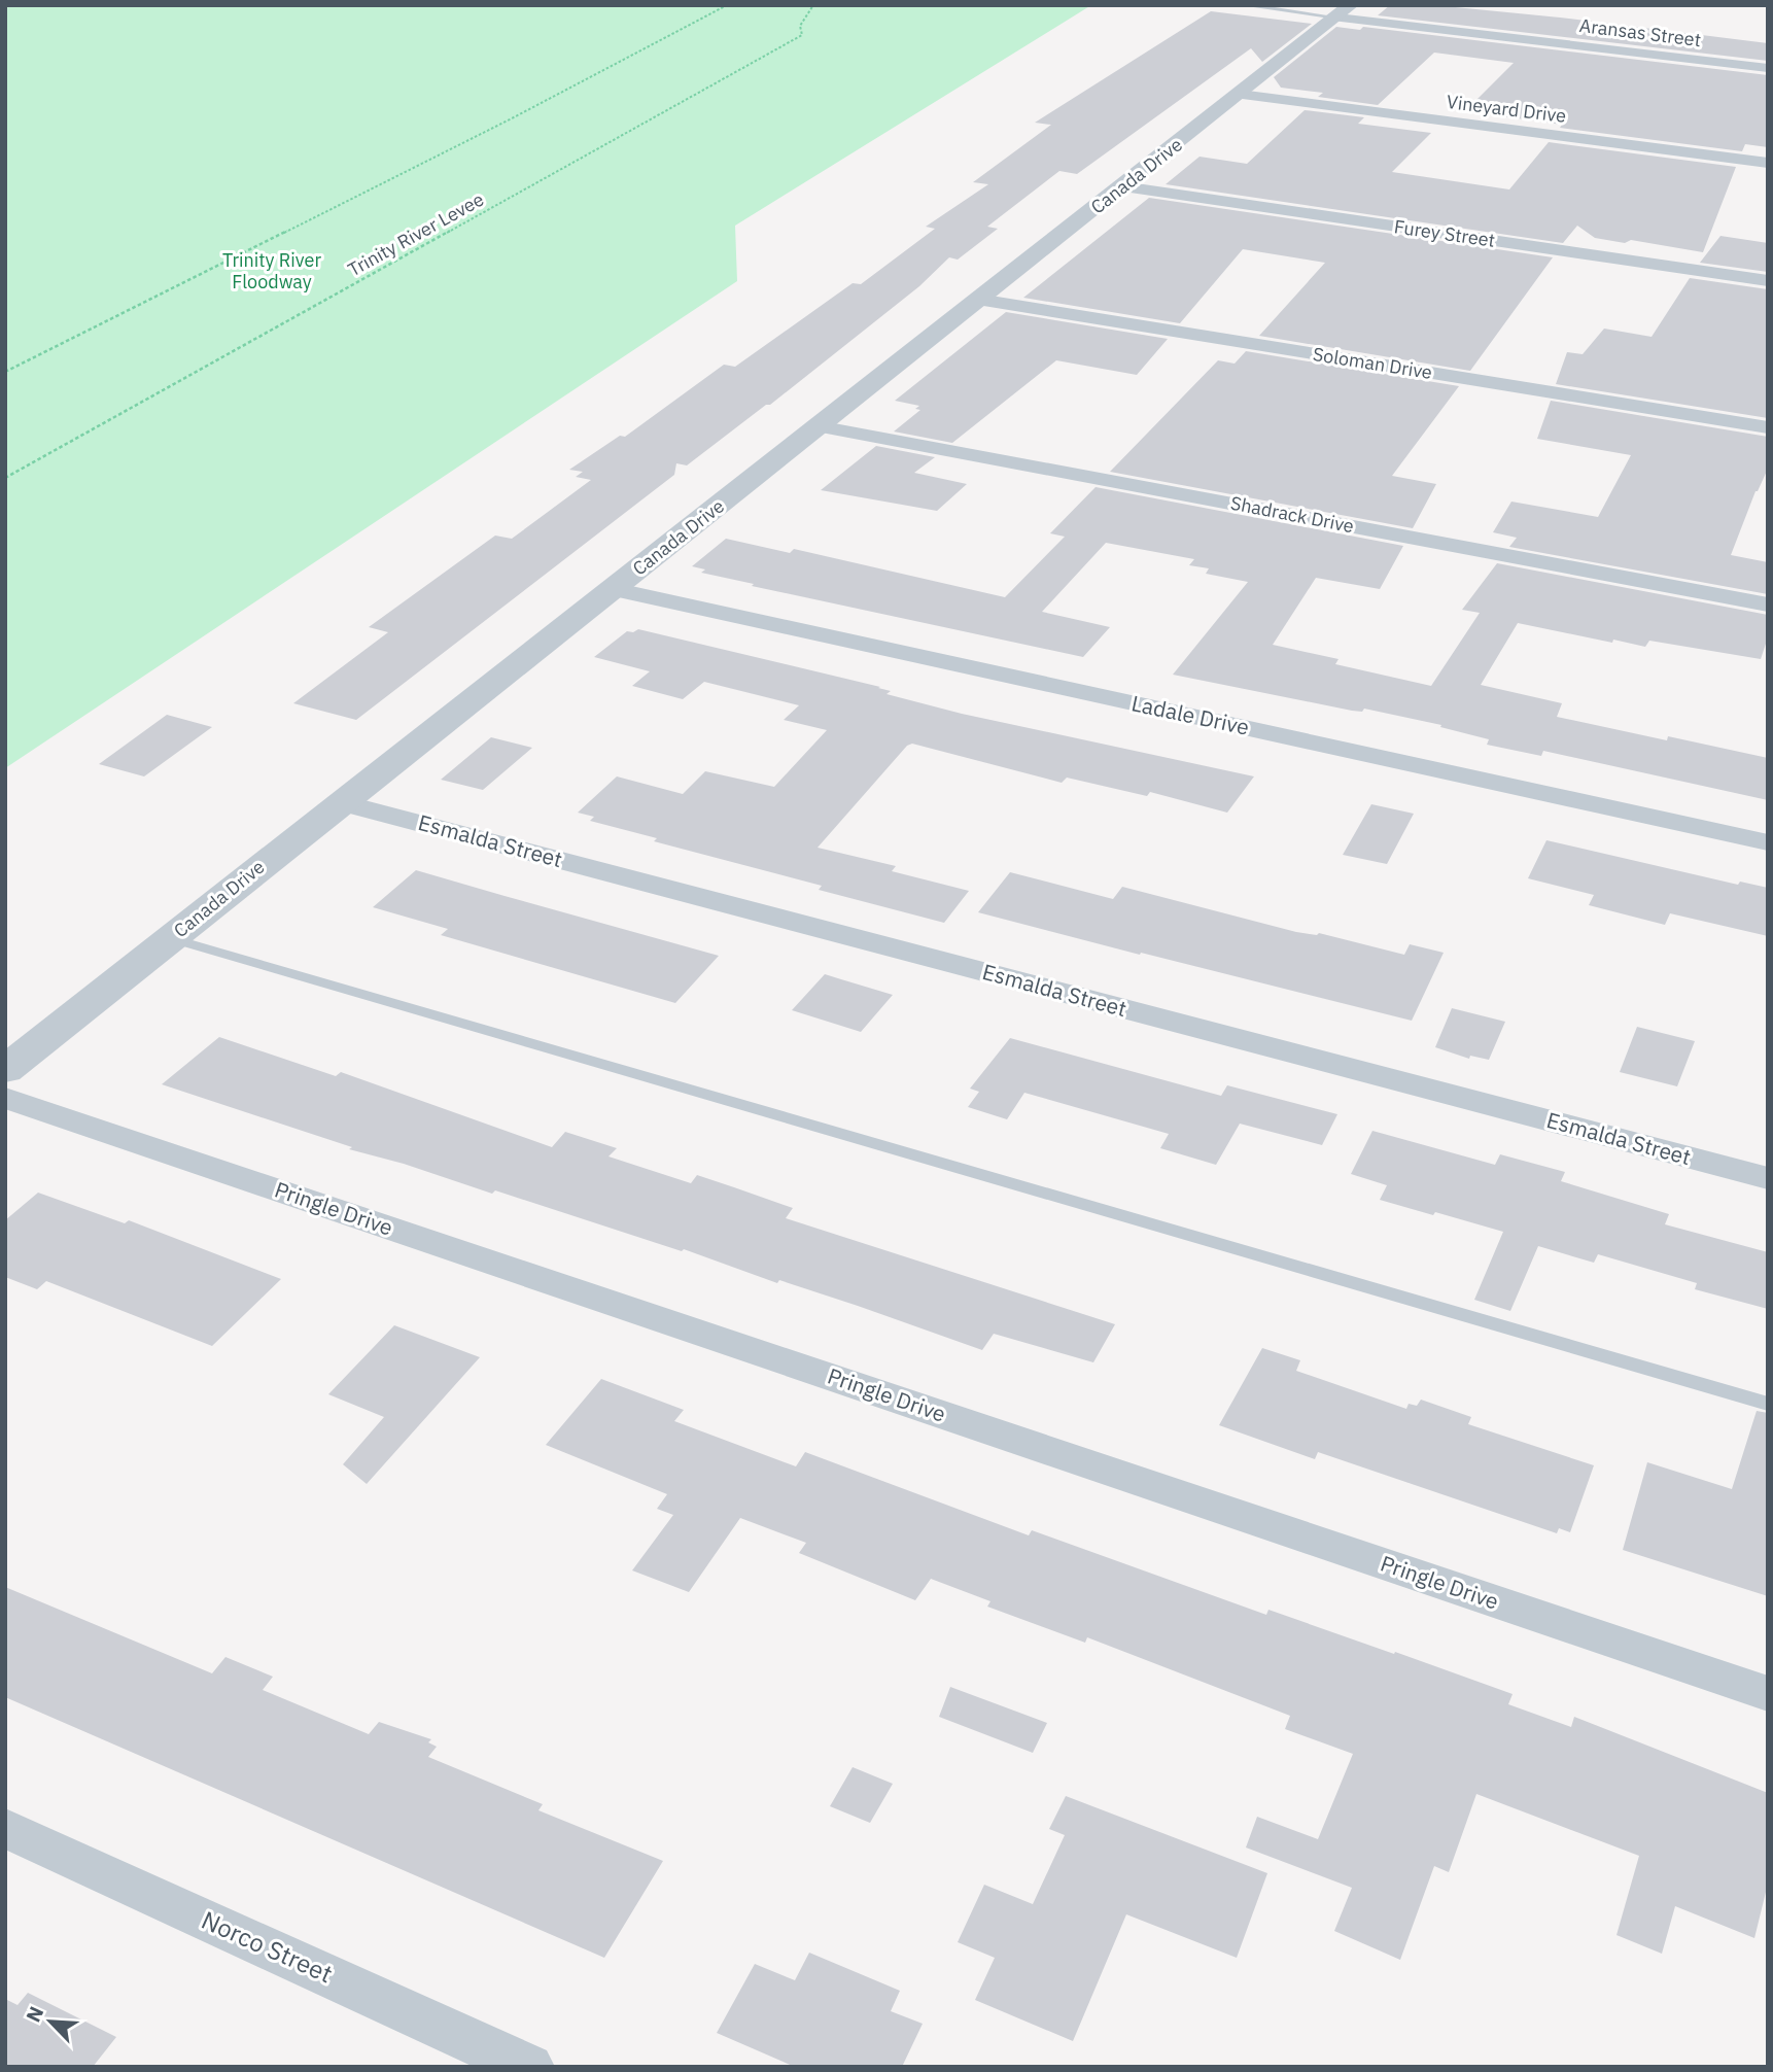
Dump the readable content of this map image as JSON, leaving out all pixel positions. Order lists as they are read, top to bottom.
{
  "streets": {
    "street": [
      "Aransas Street",
      "Vineyard Drive",
      "Canada Drive",
      "Furey Street",
      "Soloman Drive",
      "Shadrack Drive",
      "Ladale Drive",
      "Esmalda Street",
      "Pringle Drive",
      "Norco Street"
    ],
    "path": ["Trinity River Levee"]
  },
  "crossings": [
    ["Aransas Street", "Canada Drive"],
    ["Vineyard Drive", "Canada Drive"],
    ["Canada Drive", "Furey Street"],
    ["Canada Drive", "Soloman Drive"],
    ["Canada Drive", "Shadrack Drive"],
    ["Canada Drive", "Ladale Drive"],
    ["Canada Drive", "Esmalda Street"]
  ],
  "parks": ["Trinity River Floodway"],
  "north": "top left"
}
